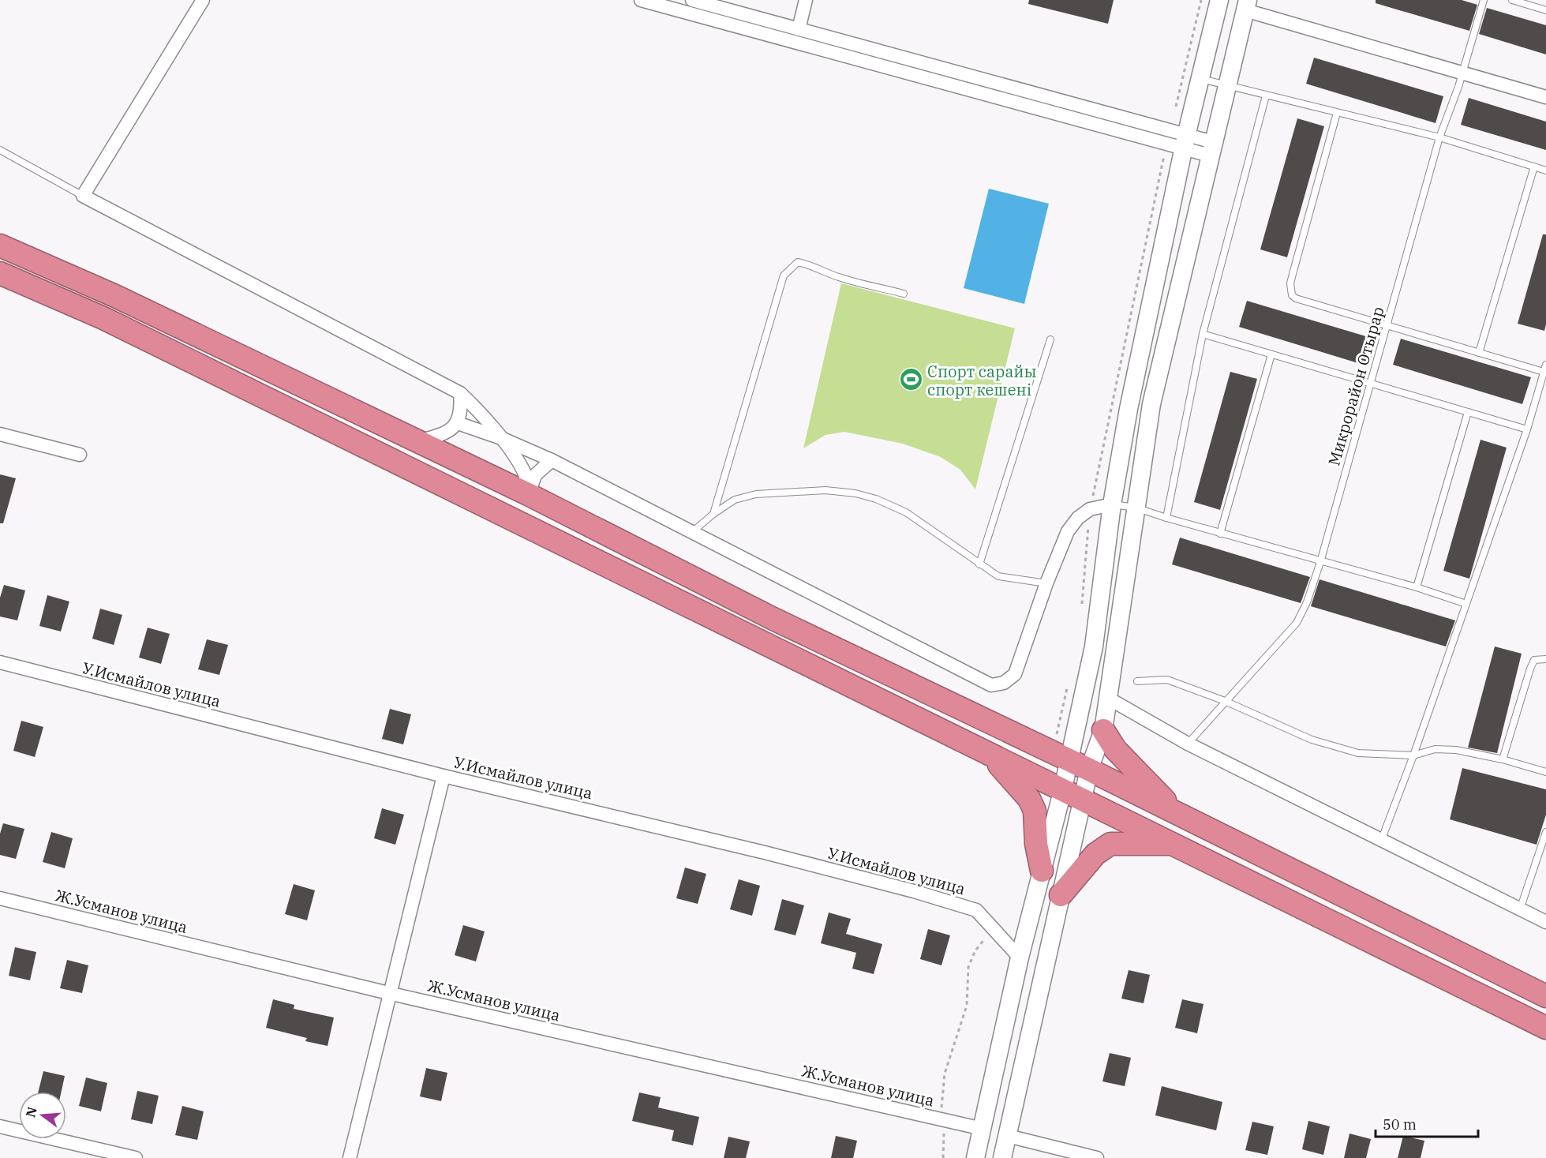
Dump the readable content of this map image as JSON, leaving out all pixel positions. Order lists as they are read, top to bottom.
{
  "streets": {
    "street": ["У.Исмайлов улица", "Ж.Усманов улица"],
    "lane": ["Микрорайон Отырар"]
  },
  "places": {
    "sports": ["Спорт сарайы спорт кешені"]
  },
  "scale_bar": "50 m",
  "north": "left"
}
